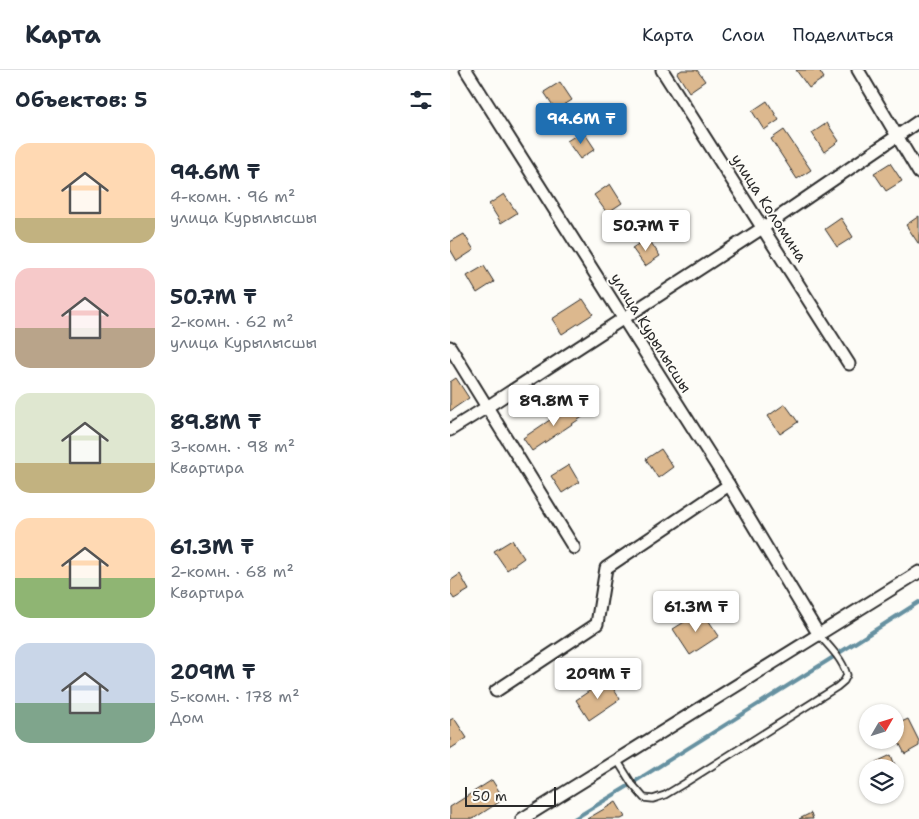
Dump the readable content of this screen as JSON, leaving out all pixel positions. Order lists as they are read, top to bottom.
{
  "streets": {
    "street": ["улица Коломина", "улица Курылысшы"]
  },
  "scale_bar": "50 m",
  "north": "top right",
  "page": {
    "header": "Карта",
    "nav": ["Карта", "Слои", "Поделиться"],
    "heading": "Объектов: 5",
    "price": [
      "94.6M ₸",
      "50.7M ₸",
      "89.8M ₸",
      "61.3M ₸",
      "209M ₸"
    ],
    "list": [
      {
        "name": "94.6M ₸",
        "note": "4-комн. · 96 m² · улица Курылысшы"
      },
      {
        "name": "50.7M ₸",
        "note": "2-комн. · 62 m² · улица Курылысшы"
      },
      {
        "name": "89.8M ₸",
        "note": "3-комн. · 98 m² · Квартира"
      },
      {
        "name": "61.3M ₸",
        "note": "2-комн. · 68 m² · Квартира"
      },
      {
        "name": "209M ₸",
        "note": "5-комн. · 178 m² · Дом"
      }
    ],
    "scale": "50 m"
  }
}
